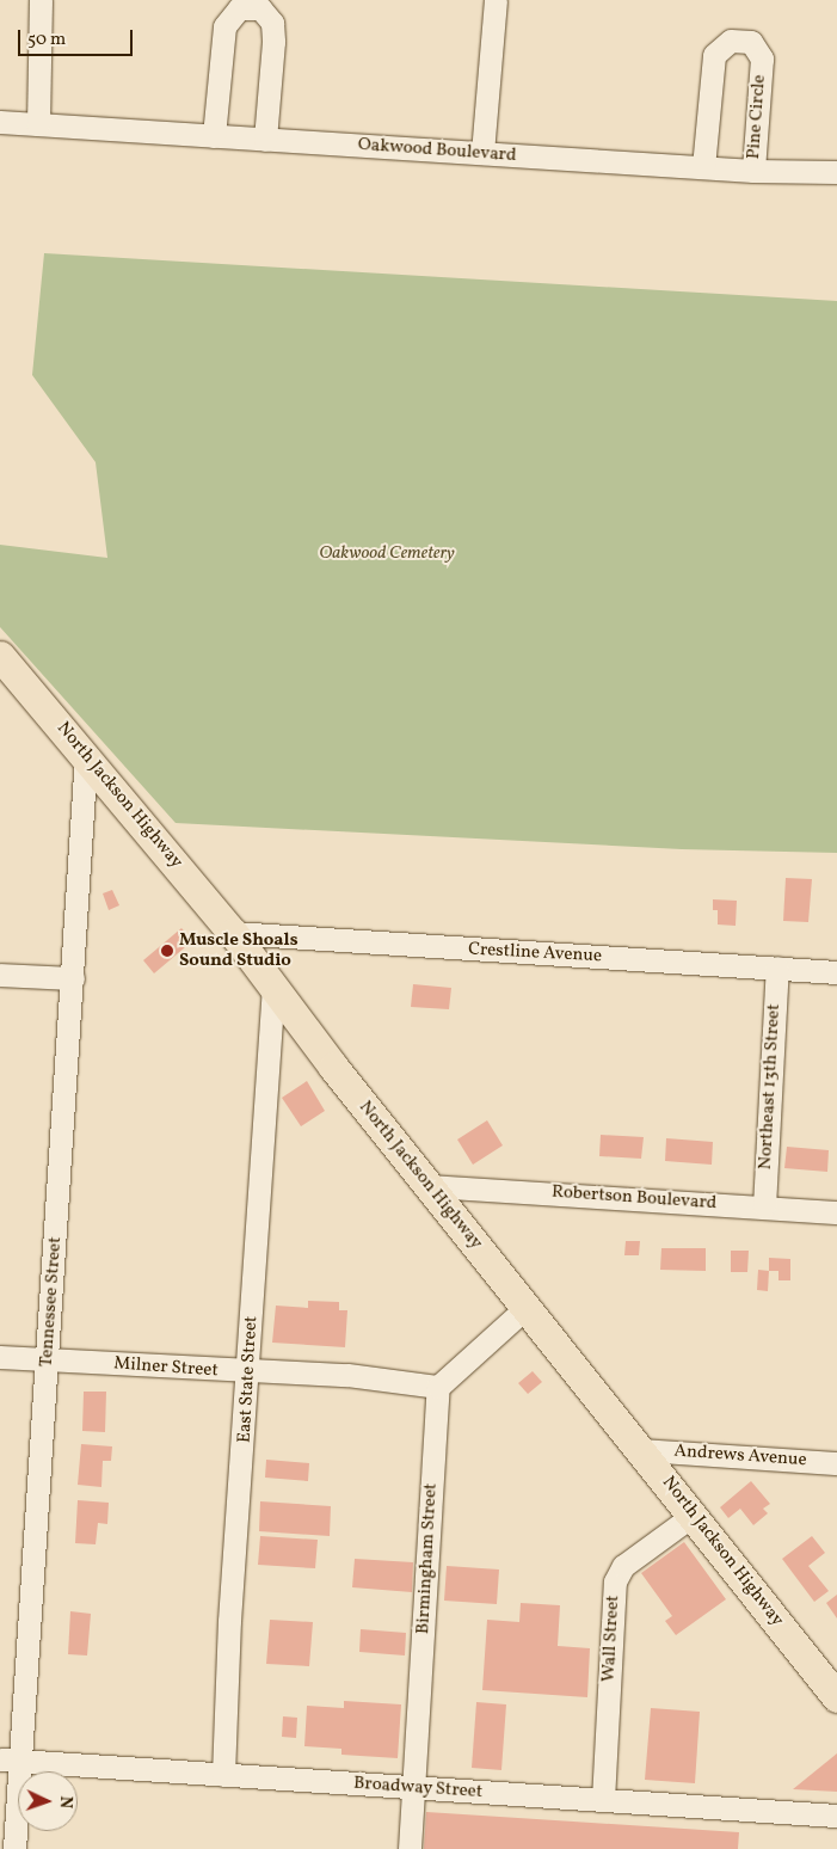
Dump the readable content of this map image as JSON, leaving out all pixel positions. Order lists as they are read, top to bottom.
{
  "streets": {
    "main road": ["North Jackson Highway"],
    "street": [
      "Pine Circle",
      "Oakwood Boulevard",
      "Crestline Avenue",
      "Northeast 13th Street",
      "Robertson Boulevard",
      "Tennessee Street",
      "Milner Street",
      "East State Street",
      "Andrews Avenue",
      "Birmingham Street",
      "Wall Street",
      "Broadway Street"
    ]
  },
  "crossings": [
    ["Pine Circle", "Oakwood Boulevard"],
    ["North Jackson Highway", "Crestline Avenue"],
    ["North Jackson Highway", "Robertson Boulevard"],
    ["North Jackson Highway", "Tennessee Street"],
    ["North Jackson Highway", "East State Street"],
    ["North Jackson Highway", "Andrews Avenue"],
    ["North Jackson Highway", "Wall Street"],
    ["Crestline Avenue", "Northeast 13th Street"],
    ["Northeast 13th Street", "Robertson Boulevard"],
    ["Tennessee Street", "Milner Street"],
    ["Tennessee Street", "Broadway Street"],
    ["Milner Street", "East State Street"],
    ["Milner Street", "Birmingham Street"],
    ["East State Street", "Broadway Street"],
    ["Birmingham Street", "Broadway Street"],
    ["Wall Street", "Broadway Street"]
  ],
  "parks": ["Oakwood Cemetery"],
  "places": ["Muscle Shoals Sound Studio"],
  "scale_bar": "50 m",
  "north": "right"
}
